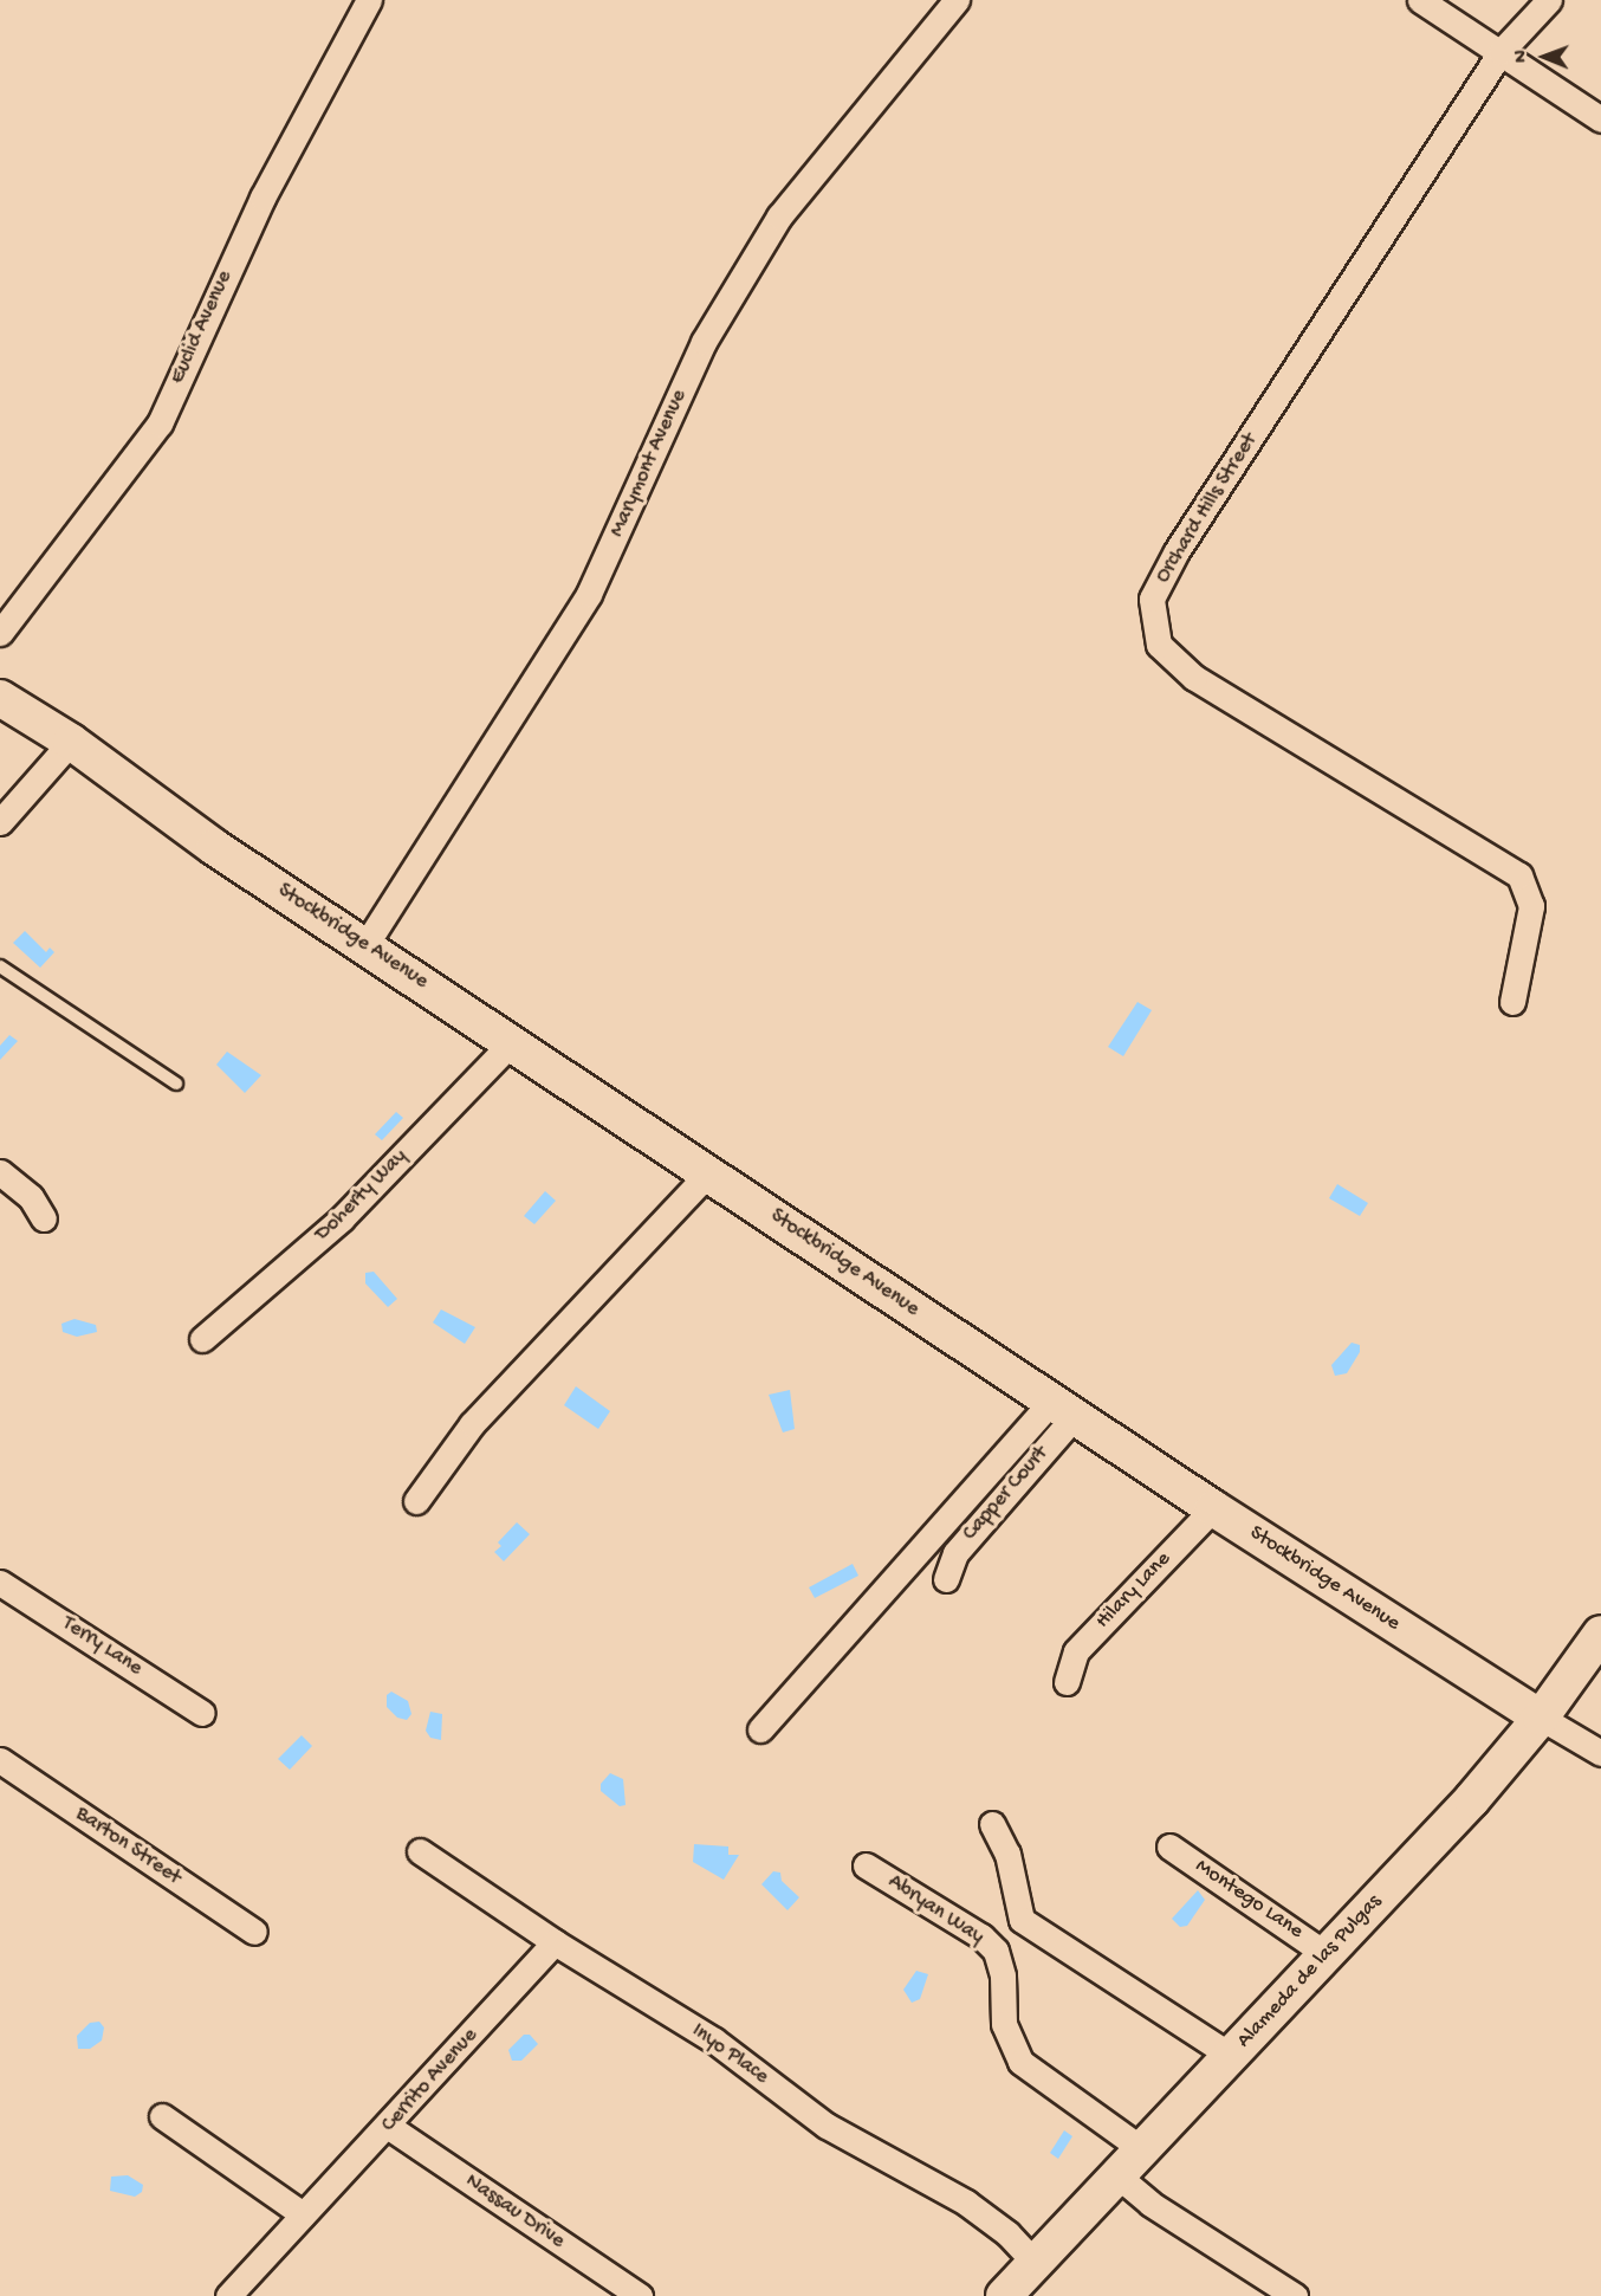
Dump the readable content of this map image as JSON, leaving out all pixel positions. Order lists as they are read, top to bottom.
{
  "streets": {
    "street": [
      "Euclid Avenue",
      "Marymont Avenue",
      "Orchard Hills Street",
      "Stockbridge Avenue",
      "Doherty Way",
      "Capper Court",
      "Hilary Lane",
      "Terry Lane",
      "Barton Street",
      "Montego Lane",
      "Abryan Way",
      "Alameda de las Pulgas",
      "Inyo Place",
      "Cerrito Avenue",
      "Nassau Drive"
    ]
  },
  "crossings": [
    ["Marymont Avenue", "Stockbridge Avenue"],
    ["Stockbridge Avenue", "Doherty Way"],
    ["Stockbridge Avenue", "Capper Court"],
    ["Stockbridge Avenue", "Hilary Lane"],
    ["Stockbridge Avenue", "Alameda de las Pulgas"],
    ["Montego Lane", "Alameda de las Pulgas"],
    ["Abryan Way", "Alameda de las Pulgas"],
    ["Alameda de las Pulgas", "Inyo Place"],
    ["Inyo Place", "Cerrito Avenue"],
    ["Cerrito Avenue", "Nassau Drive"]
  ],
  "north": "left"
}
